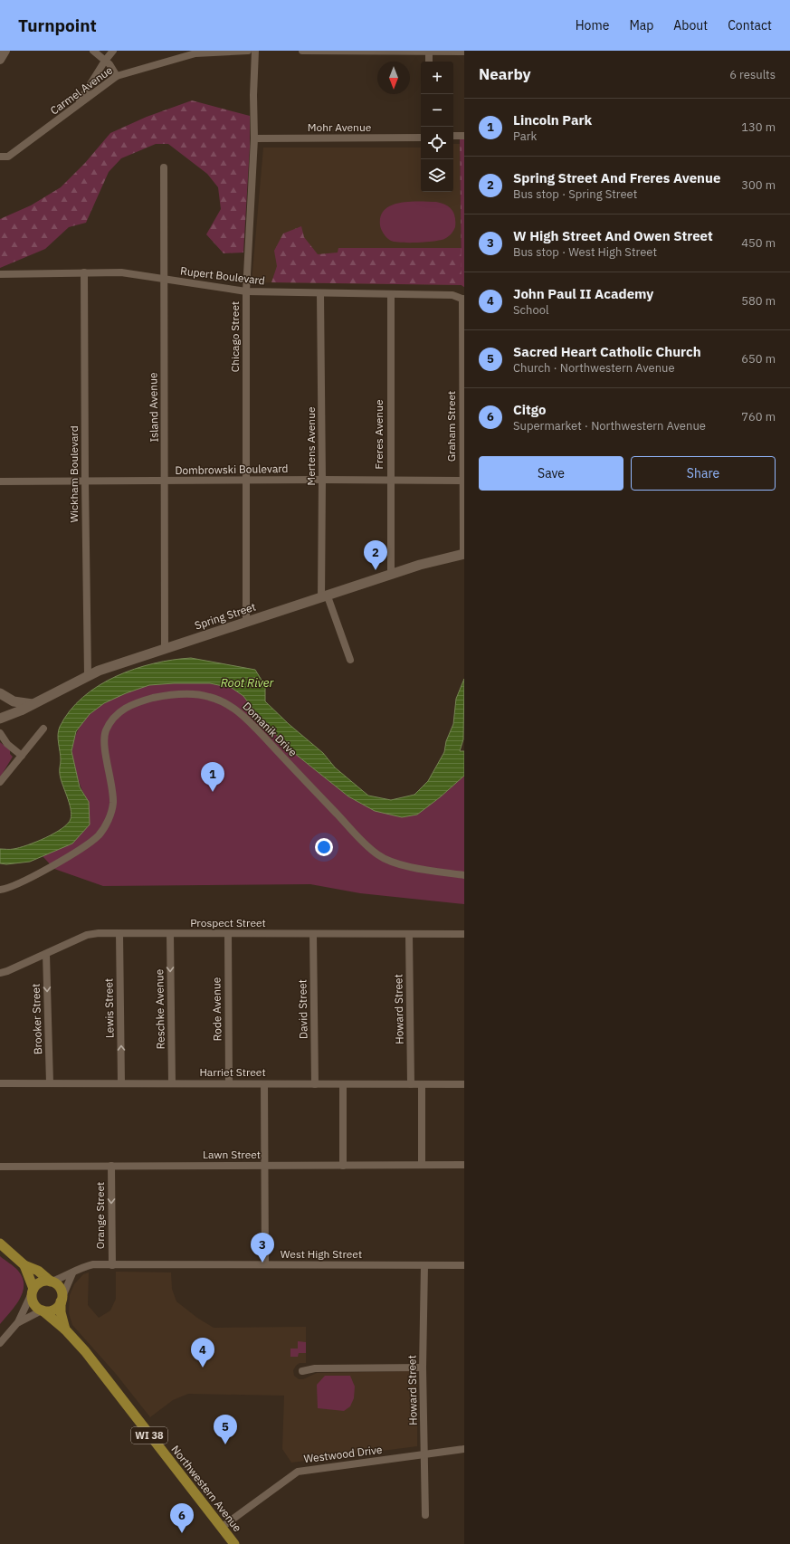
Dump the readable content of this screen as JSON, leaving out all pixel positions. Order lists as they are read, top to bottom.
{
  "streets": {
    "main road": ["Spring Street", "WI 38", "Northwestern Avenue"],
    "street": [
      "Carmel Avenue",
      "Mohr Avenue",
      "Rupert Boulevard",
      "Chicago Street",
      "Island Avenue",
      "Graham Street",
      "Freres Avenue",
      "Mertens Avenue",
      "Dombrowski Boulevard",
      "Wickham Boulevard",
      "Domanik Drive",
      "Prospect Street",
      "Lewis Street",
      "Reschke Avenue",
      "Rode Avenue",
      "David Street",
      "Howard Street",
      "Brooker Street",
      "Harriet Street",
      "Lawn Street",
      "Orange Street",
      "West High Street",
      "Westwood Drive"
    ]
  },
  "crossings": [
    ["Mohr Avenue", "Chicago Street"],
    ["Rupert Boulevard", "Chicago Street"],
    ["Rupert Boulevard", "Island Avenue"],
    ["Rupert Boulevard", "Graham Street"],
    ["Rupert Boulevard", "Freres Avenue"],
    ["Rupert Boulevard", "Mertens Avenue"],
    ["Rupert Boulevard", "Wickham Boulevard"],
    ["Chicago Street", "Dombrowski Boulevard"],
    ["Chicago Street", "Spring Street"],
    ["Island Avenue", "Dombrowski Boulevard"],
    ["Island Avenue", "Spring Street"],
    ["Graham Street", "Dombrowski Boulevard"],
    ["Graham Street", "Spring Street"],
    ["Freres Avenue", "Dombrowski Boulevard"],
    ["Freres Avenue", "Spring Street"],
    ["Mertens Avenue", "Dombrowski Boulevard"],
    ["Mertens Avenue", "Spring Street"],
    ["Dombrowski Boulevard", "Wickham Boulevard"],
    ["Wickham Boulevard", "Spring Street"],
    ["Prospect Street", "Lewis Street"],
    ["Prospect Street", "Reschke Avenue"],
    ["Prospect Street", "Rode Avenue"],
    ["Prospect Street", "David Street"],
    ["Prospect Street", "Howard Street"],
    ["Prospect Street", "Brooker Street"],
    ["Lewis Street", "Harriet Street"],
    ["Reschke Avenue", "Harriet Street"],
    ["Rode Avenue", "Harriet Street"],
    ["David Street", "Harriet Street"],
    ["Howard Street", "Harriet Street"],
    ["Howard Street", "West High Street"],
    ["Howard Street", "Westwood Drive"],
    ["Brooker Street", "Harriet Street"],
    ["Lawn Street", "Orange Street"],
    ["Orange Street", "West High Street"],
    ["West High Street", "WI 38"],
    ["West High Street", "Northwestern Avenue"],
    ["WI 38", "Northwestern Avenue"],
    ["Westwood Drive", "Northwestern Avenue"]
  ],
  "one_way": [
    "Lewis Street",
    "Reschke Avenue",
    "Brooker Street",
    "Orange Street"
  ],
  "water": ["Root River"],
  "north": "bottom",
  "page": {
    "header": "Turnpoint",
    "nav": [
      "Home",
      "Map",
      "About",
      "Contact"
    ],
    "heading": ["Nearby", "6 results"],
    "map_buttons": ["+", "−"],
    "list": [
      {
        "mark": "1",
        "name": "Lincoln Park",
        "note": "Park",
        "value": "130 m"
      },
      {
        "mark": "2",
        "name": "Spring Street And Freres Avenue",
        "note": "Bus stop · Spring Street",
        "value": "300 m"
      },
      {
        "mark": "3",
        "name": "W High Street And Owen Street",
        "note": "Bus stop · West High Street",
        "value": "450 m"
      },
      {
        "mark": "4",
        "name": "John Paul II Academy",
        "note": "School",
        "value": "580 m"
      },
      {
        "mark": "5",
        "name": "Sacred Heart Catholic Church",
        "note": "Church · Northwestern Avenue",
        "value": "650 m"
      },
      {
        "mark": "6",
        "name": "Citgo",
        "note": "Supermarket · Northwestern Avenue",
        "value": "760 m"
      }
    ],
    "buttons": ["Save", "Share"],
    "pins": [
      "2",
      "1",
      "3",
      "4",
      "5",
      "6"
    ]
  }
}
